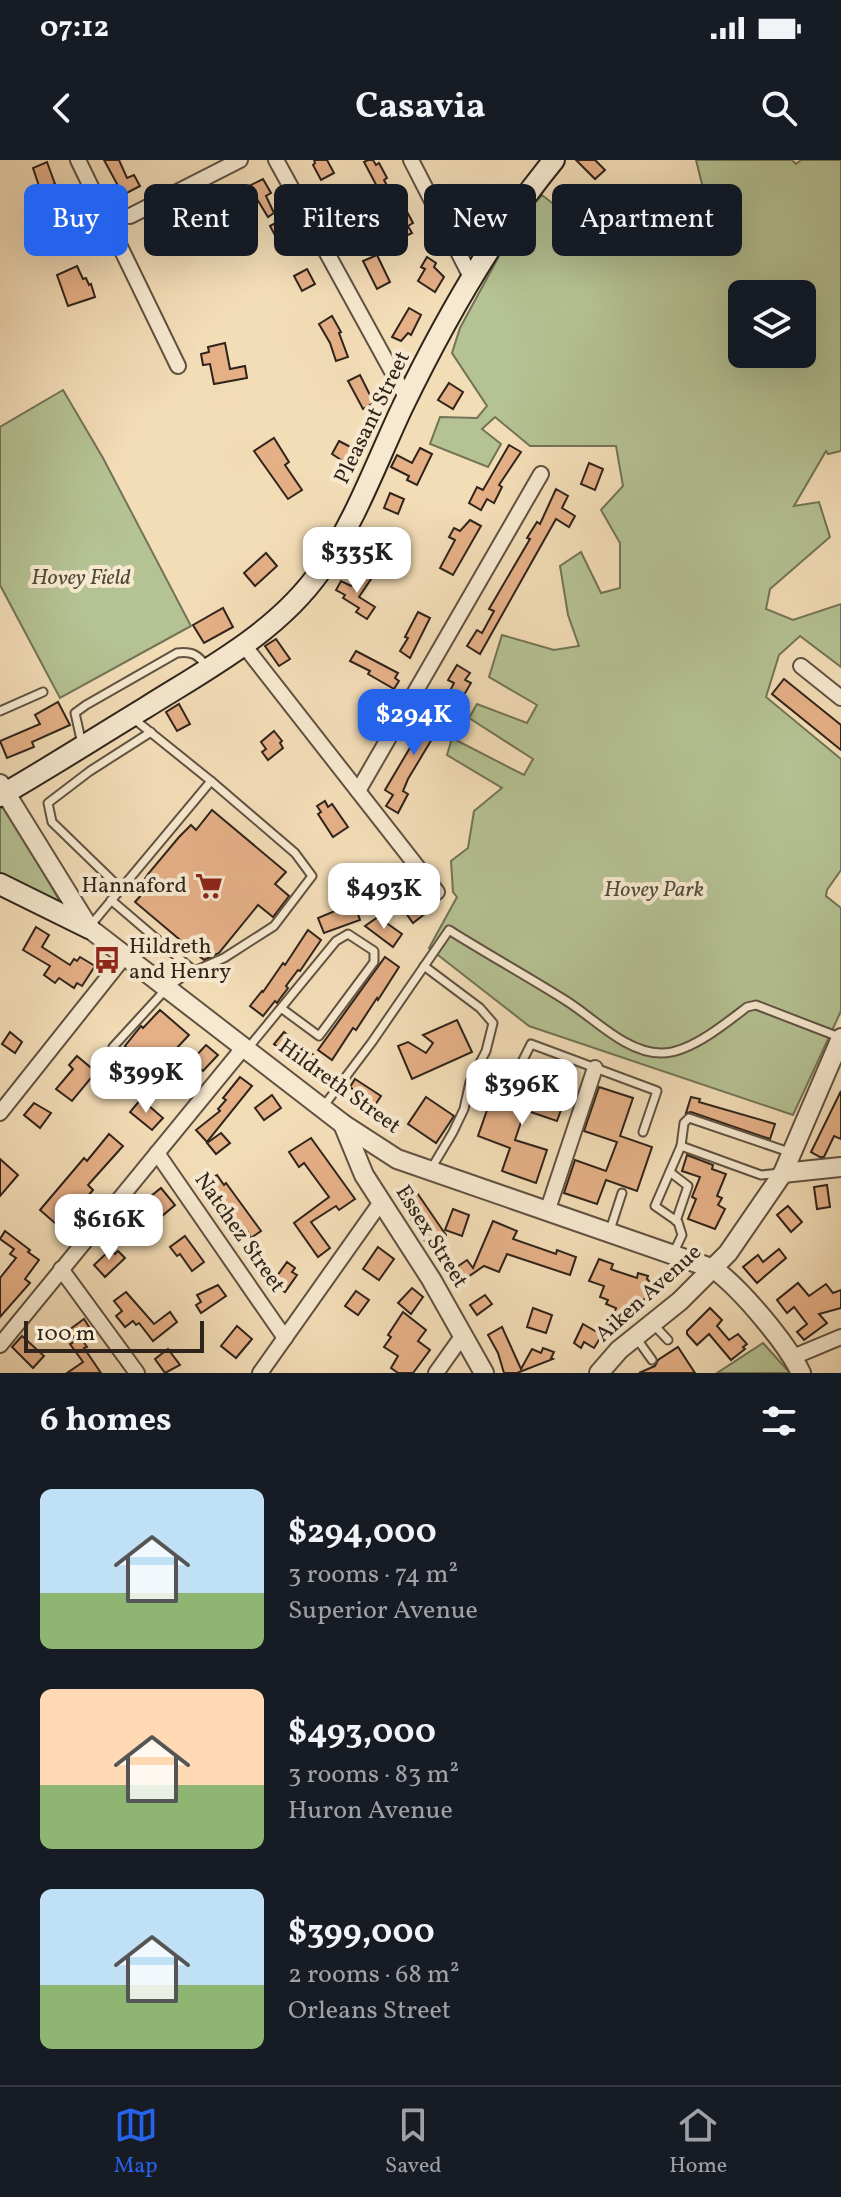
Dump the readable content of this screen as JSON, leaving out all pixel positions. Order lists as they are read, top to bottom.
{
  "streets": {
    "main road": ["Pleasant Street"],
    "street": [
      "Hildreth Street",
      "Natchez Street",
      "Essex Street",
      "Aiken Avenue"
    ]
  },
  "crossings": [
    ["Pleasant Street", "Hildreth Street"],
    ["Hildreth Street", "Essex Street"],
    ["Hildreth Street", "Aiken Avenue"]
  ],
  "parks": ["Hovey Field", "Hovey Park"],
  "places": {
    "supermarket": ["Hannaford"],
    "bus stop": ["Hildreth and Henry"]
  },
  "scale_bar": "100 m",
  "page": {
    "status": "07:12",
    "header": "Casavia",
    "chip": [
      "Buy",
      "Rent",
      "Filters",
      "New",
      "Apartment"
    ],
    "price": [
      "$335K",
      "$294K",
      "$493K",
      "$399K",
      "$396K",
      "$616K"
    ],
    "scale": "100 m",
    "heading": "6 homes",
    "list": [
      {
        "name": "$294,000",
        "note": "3 rooms · 74 m² · Superior Avenue"
      },
      {
        "name": "$493,000",
        "note": "3 rooms · 83 m² · Huron Avenue"
      },
      {
        "name": "$399,000",
        "note": "2 rooms · 68 m² · Orleans Street"
      }
    ],
    "tabs": ["Map", "Saved", "Home"]
  }
}
